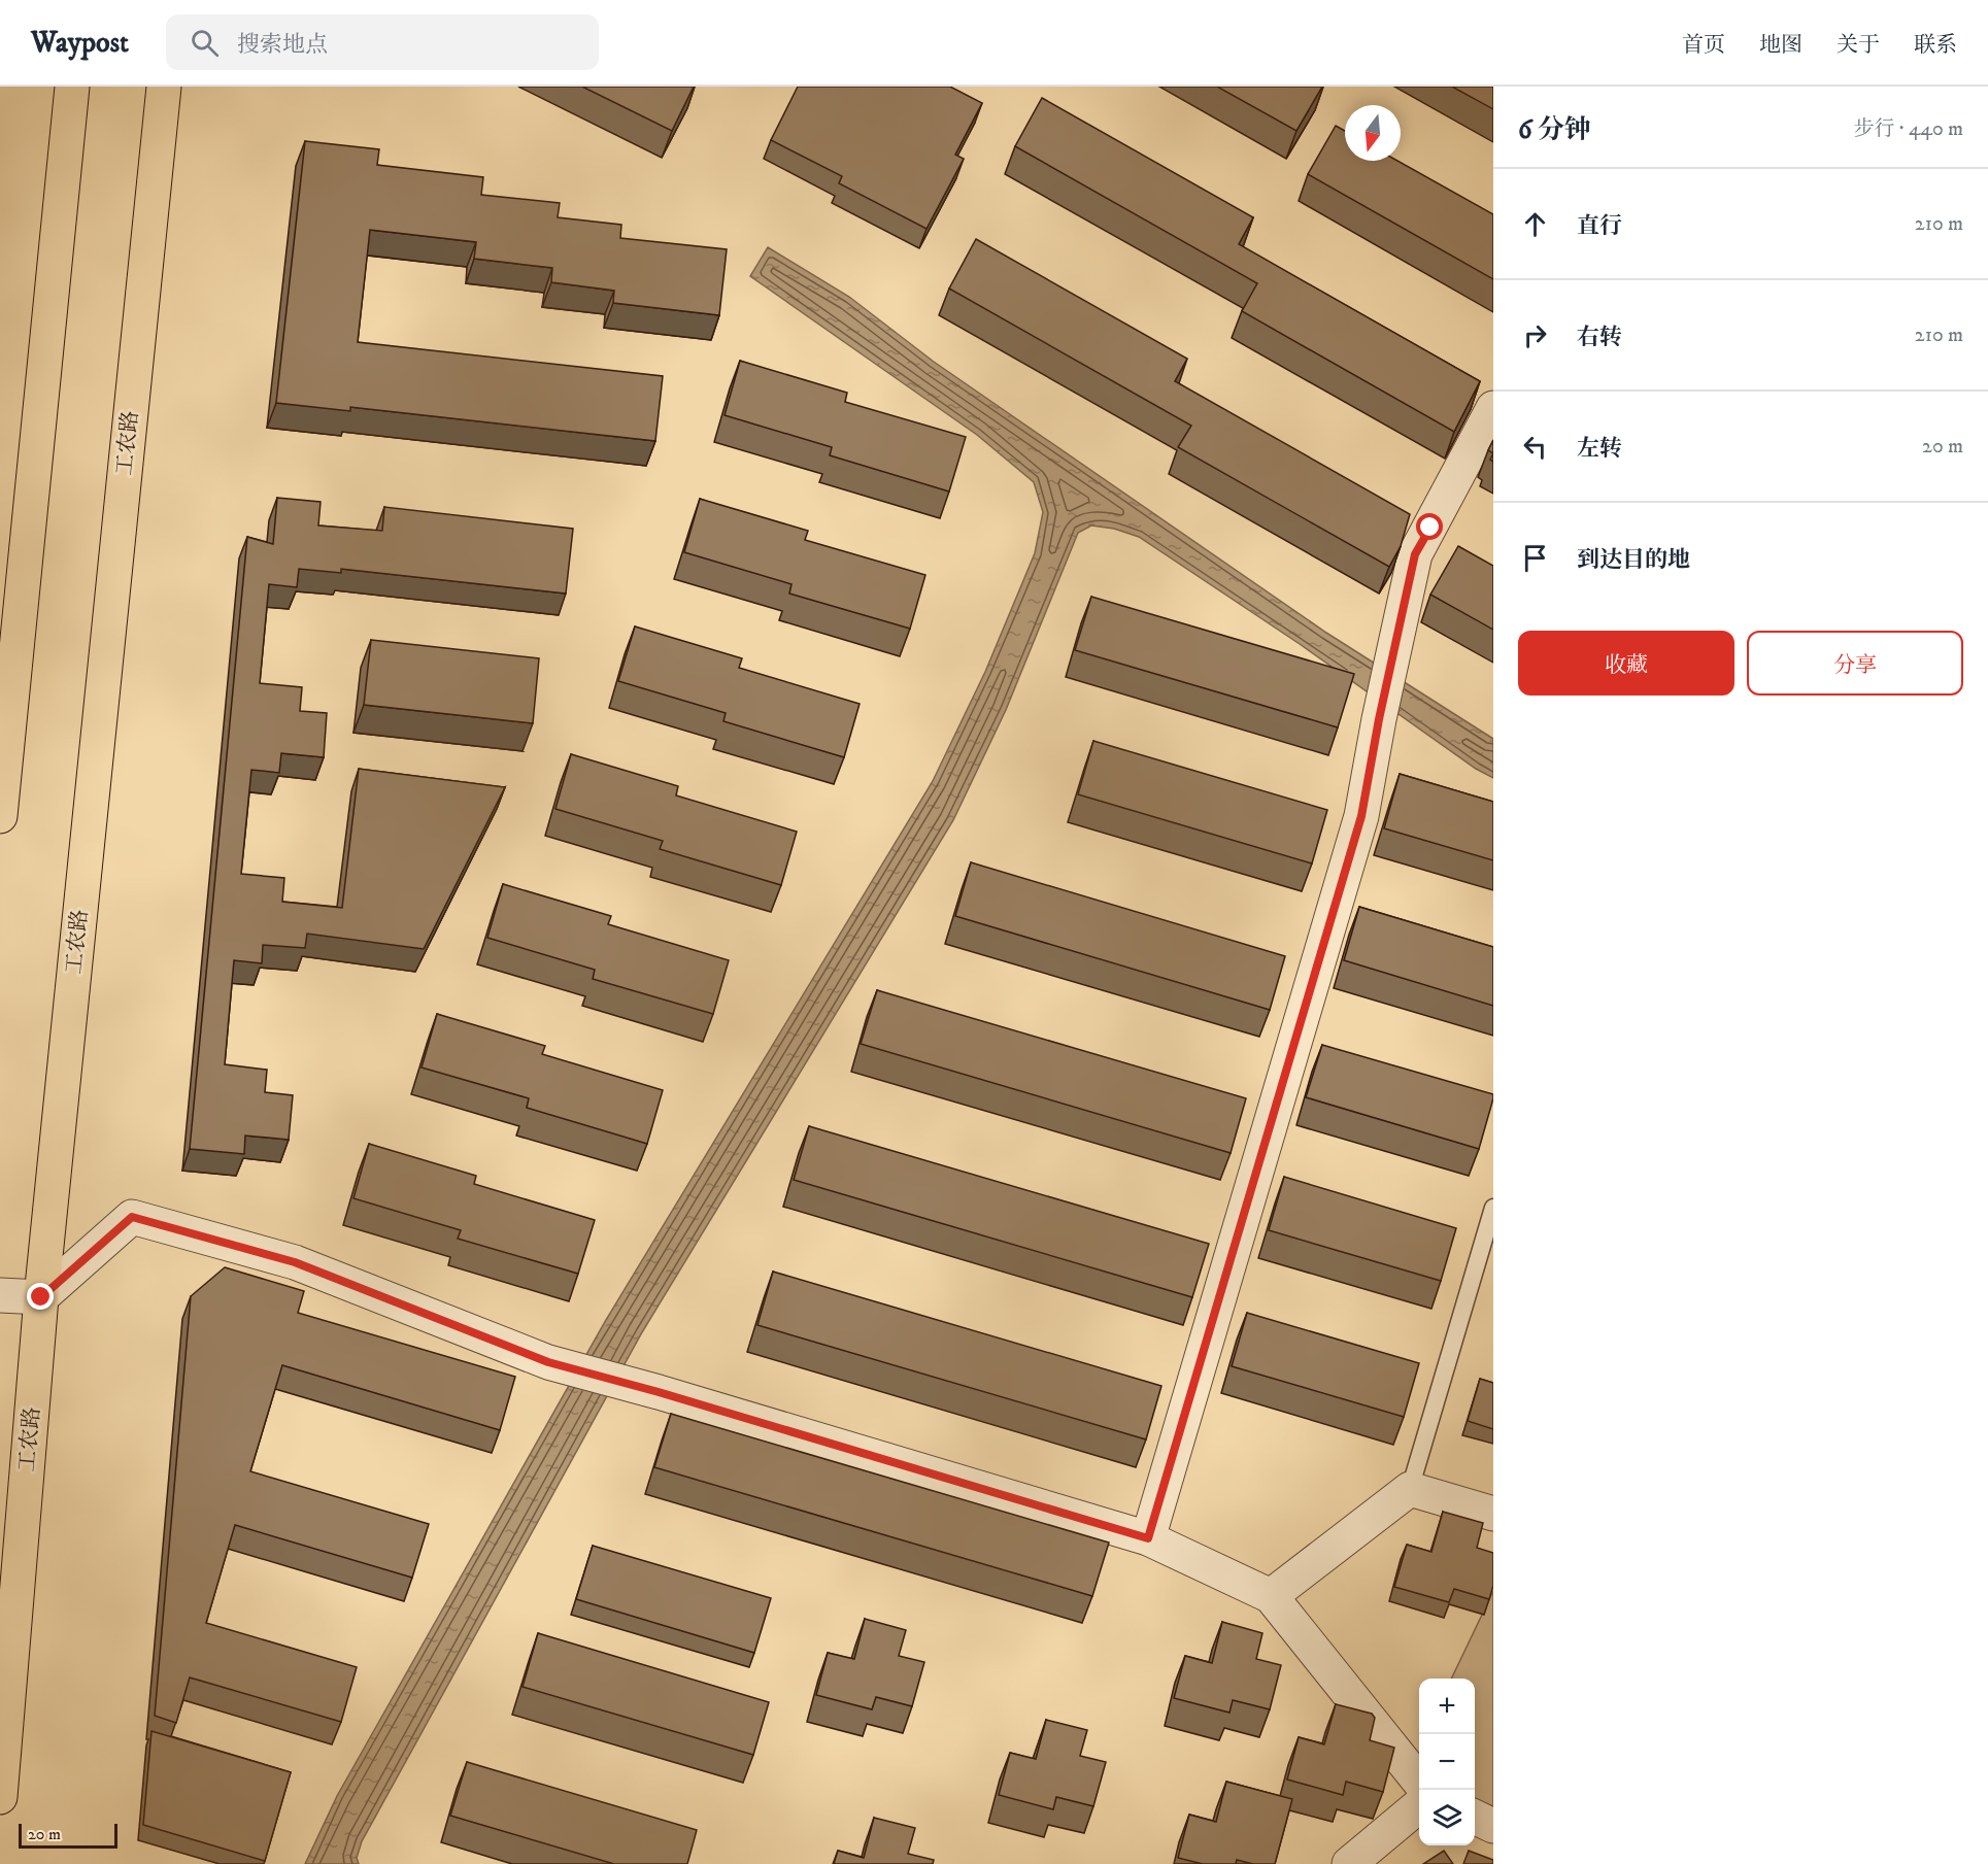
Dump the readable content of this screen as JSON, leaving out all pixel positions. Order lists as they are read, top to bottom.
{
  "streets": {
    "main road": ["工农路"]
  },
  "scale_bar": "20 m",
  "north": "bottom",
  "page": {
    "header": "Waypost",
    "search": "搜索地点",
    "nav": [
      "首页",
      "地图",
      "关于",
      "联系"
    ],
    "heading": ["6 分钟", "步行 · 440 m"],
    "list": [
      ["直行", "210 m"],
      ["右转", "210 m"],
      ["左转", "20 m"],
      "到达目的地"
    ],
    "buttons": ["收藏", "分享"],
    "map_buttons": ["+", "−"],
    "scale": "20 m"
  }
}
